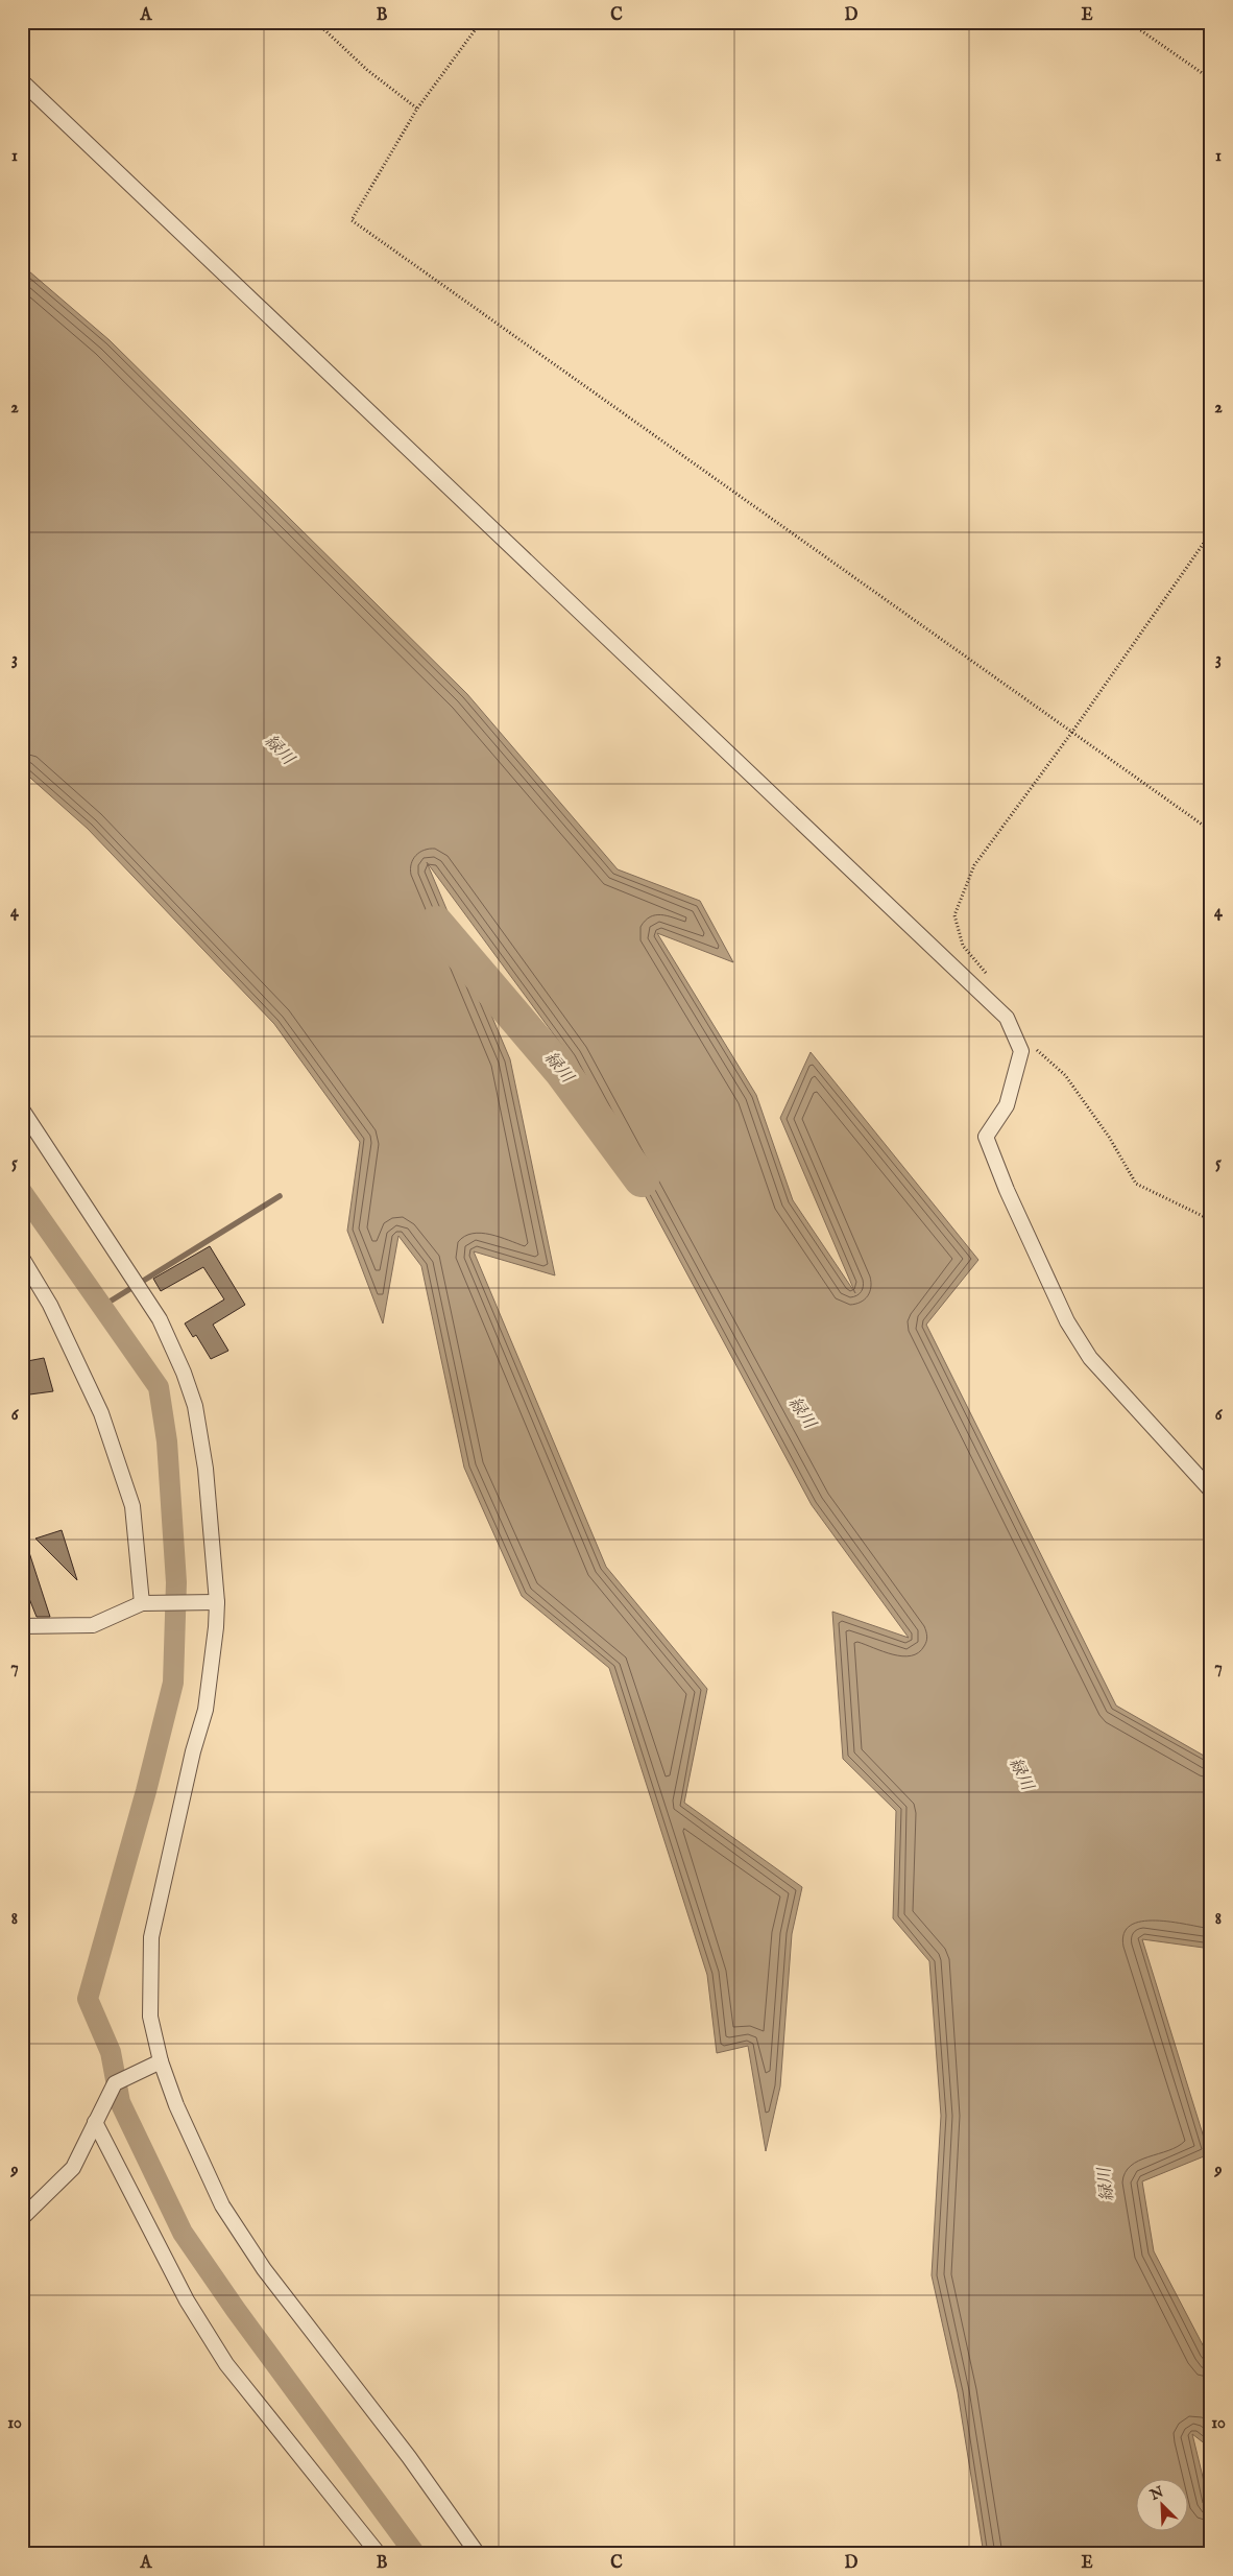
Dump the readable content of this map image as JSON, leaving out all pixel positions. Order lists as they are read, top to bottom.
{
  "water": ["緑川"],
  "north": "top left",
  "grid": {
    "columns": [
      "A",
      "B",
      "C",
      "D",
      "E"
    ],
    "rows": [
      "1",
      "2",
      "3",
      "4",
      "5",
      "6",
      "7",
      "8",
      "9",
      "10"
    ]
  }
}
